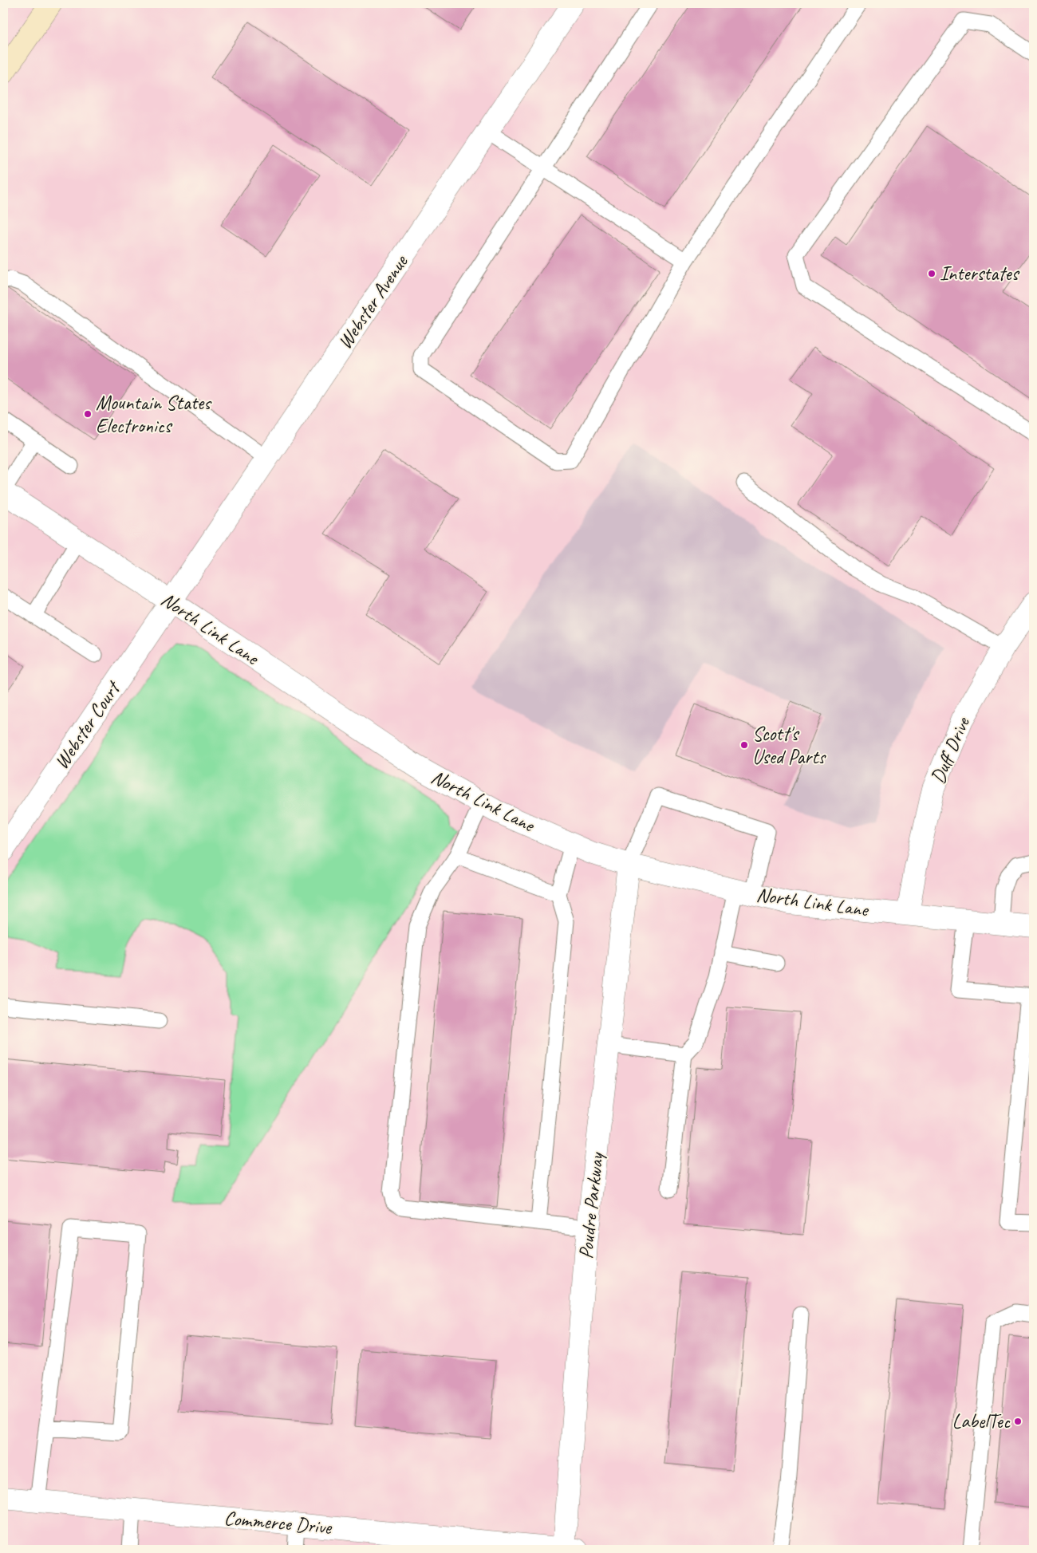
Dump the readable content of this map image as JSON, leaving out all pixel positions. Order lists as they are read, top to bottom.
{
  "streets": {
    "street": [
      "Webster Avenue",
      "North Link Lane",
      "Webster Court",
      "Duff Drive",
      "Poudre Parkway",
      "Commerce Drive"
    ]
  },
  "crossings": [
    ["Webster Avenue", "North Link Lane"],
    ["Webster Avenue", "Webster Court"],
    ["North Link Lane", "Webster Court"],
    ["North Link Lane", "Duff Drive"],
    ["North Link Lane", "Poudre Parkway"],
    ["Poudre Parkway", "Commerce Drive"]
  ],
  "places": [
    "Interstates",
    "Mountain States Electronics",
    "Scott's Used Parts",
    "LabelTec"
  ]
}
